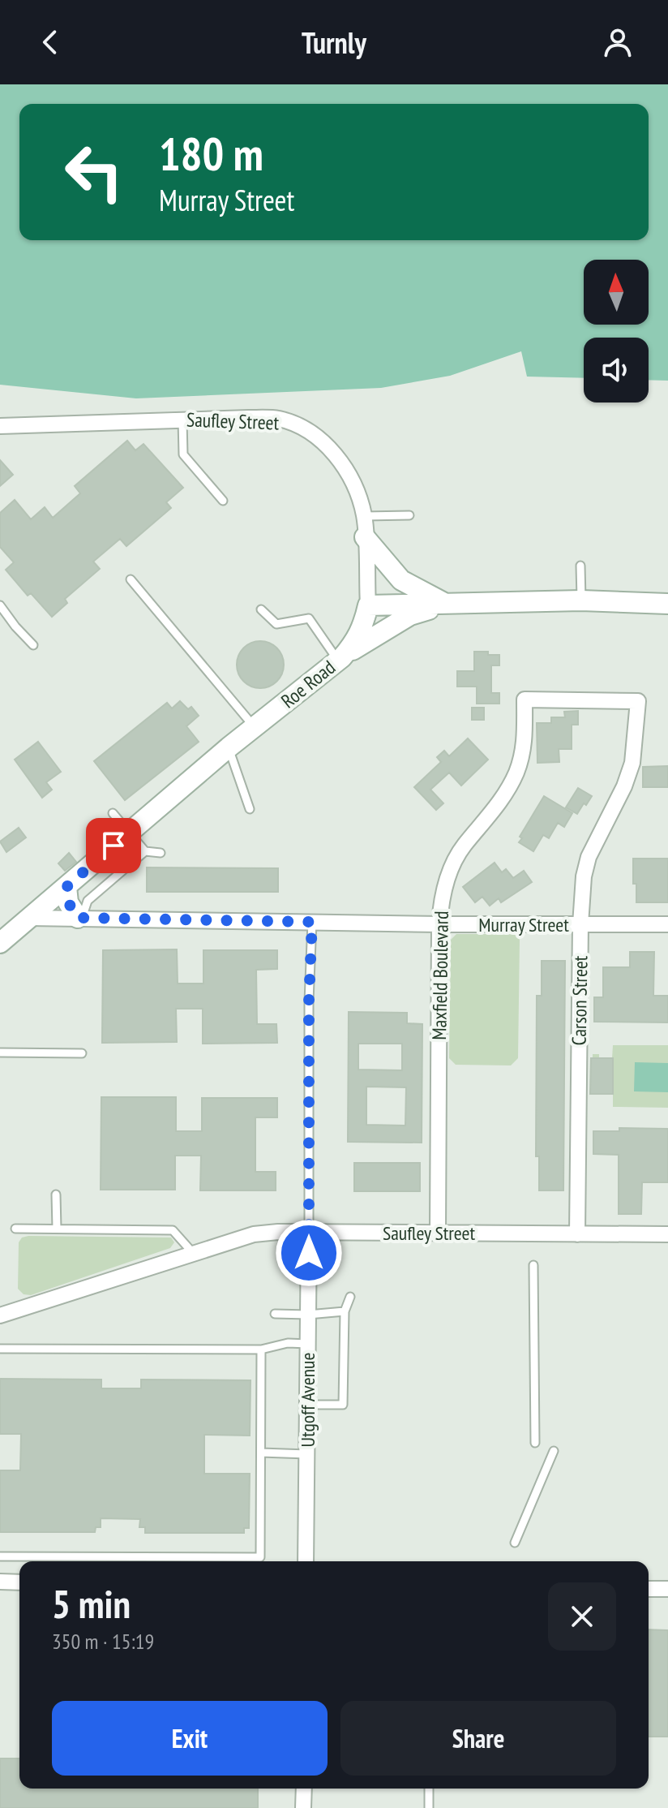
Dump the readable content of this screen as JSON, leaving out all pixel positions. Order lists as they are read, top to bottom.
{
  "streets": {
    "street": [
      "Saufley Street",
      "Roe Road",
      "Murray Street",
      "Maxfield Boulevard",
      "Carson Street",
      "Utgoff Avenue"
    ]
  },
  "crossings": [
    ["Saufley Street", "Roe Road"],
    ["Saufley Street", "Maxfield Boulevard"],
    ["Saufley Street", "Carson Street"],
    ["Saufley Street", "Utgoff Avenue"],
    ["Roe Road", "Murray Street"],
    ["Murray Street", "Maxfield Boulevard"],
    ["Murray Street", "Carson Street"],
    ["Maxfield Boulevard", "Carson Street"]
  ],
  "north": "top",
  "page": {
    "header": "Turnly",
    "turn": ["180 m", "Murray Street"],
    "heading": ["5 min", "350 m · 15:19"],
    "buttons": ["Exit", "Share"]
  }
}
